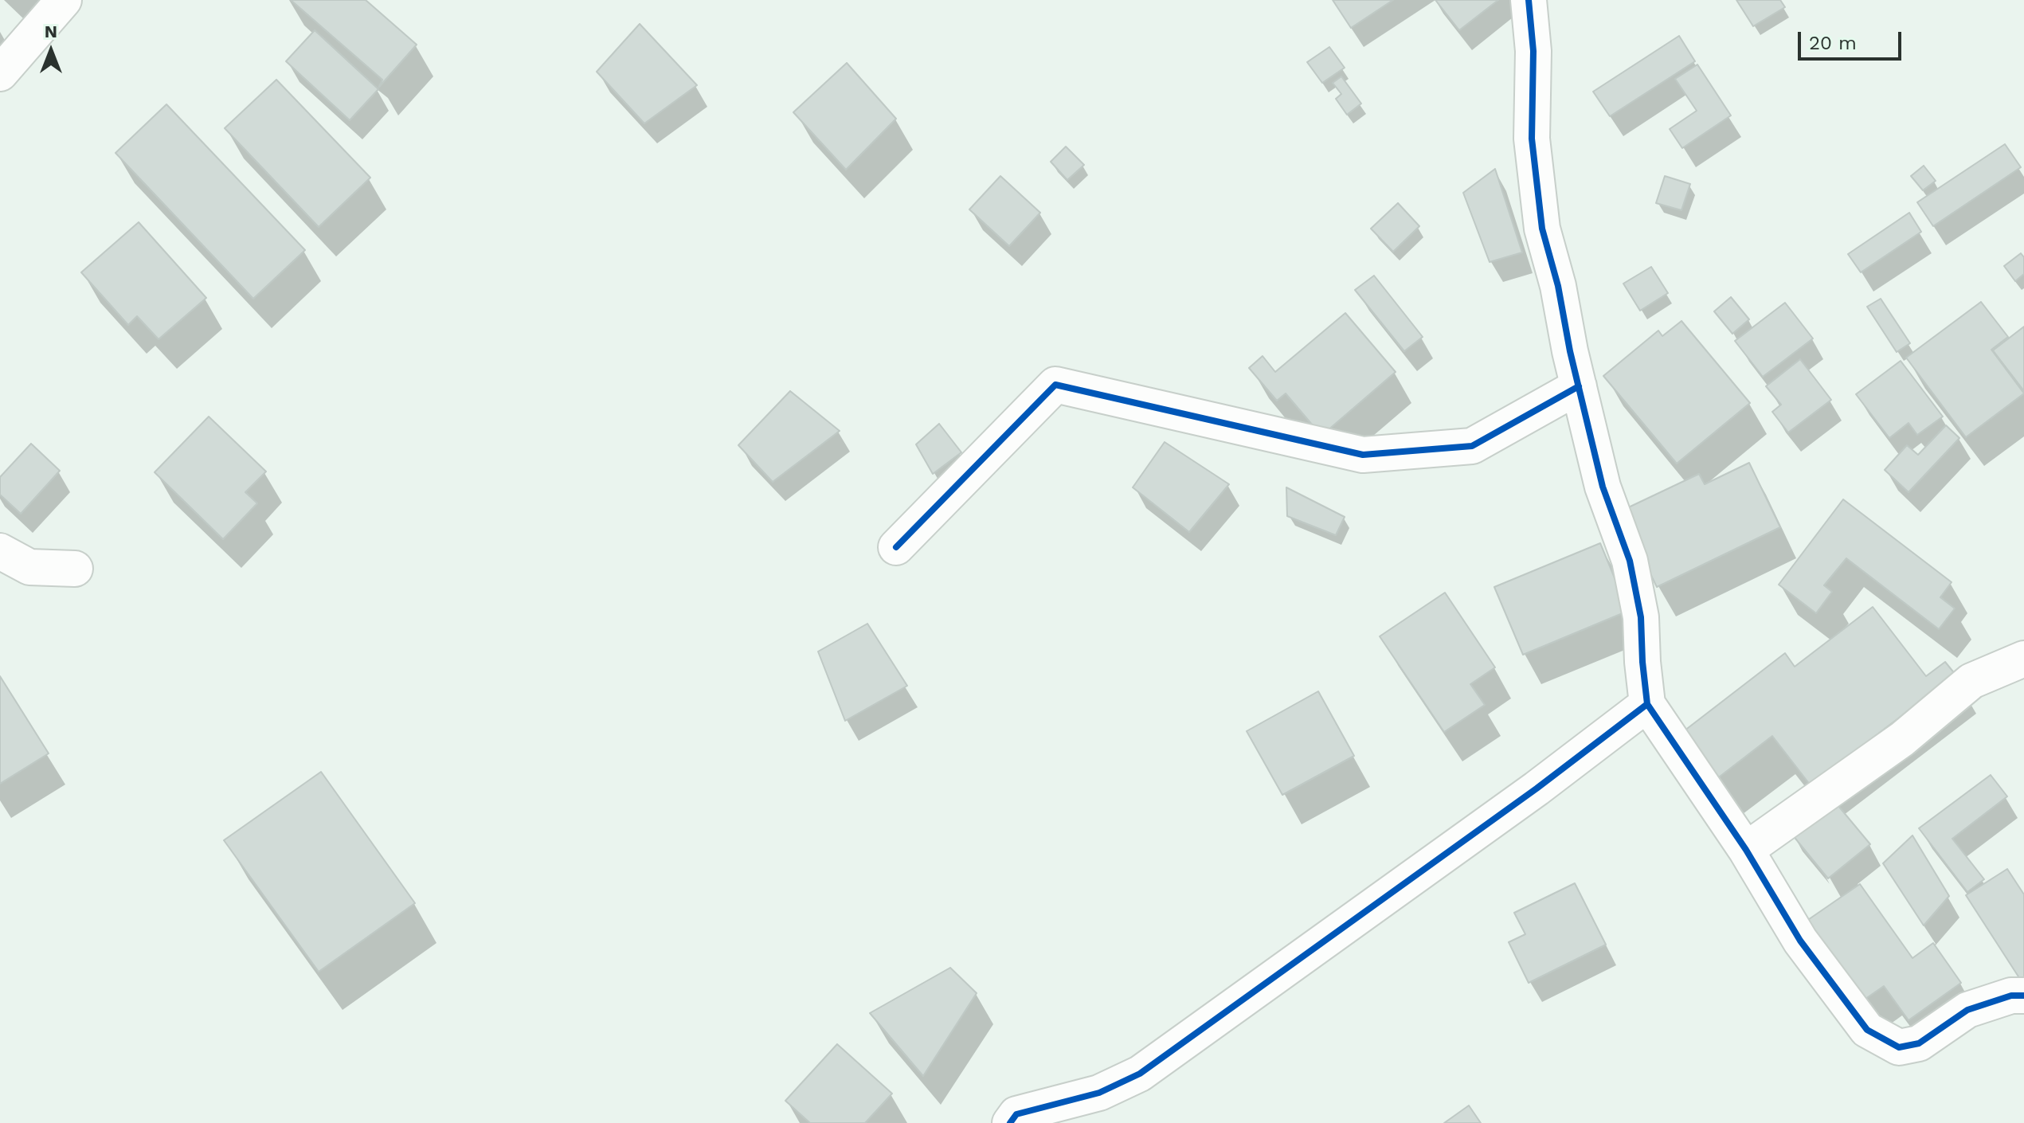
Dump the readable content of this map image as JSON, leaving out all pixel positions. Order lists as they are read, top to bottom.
{
  "scale_bar": "20 m",
  "north": "top"
}
